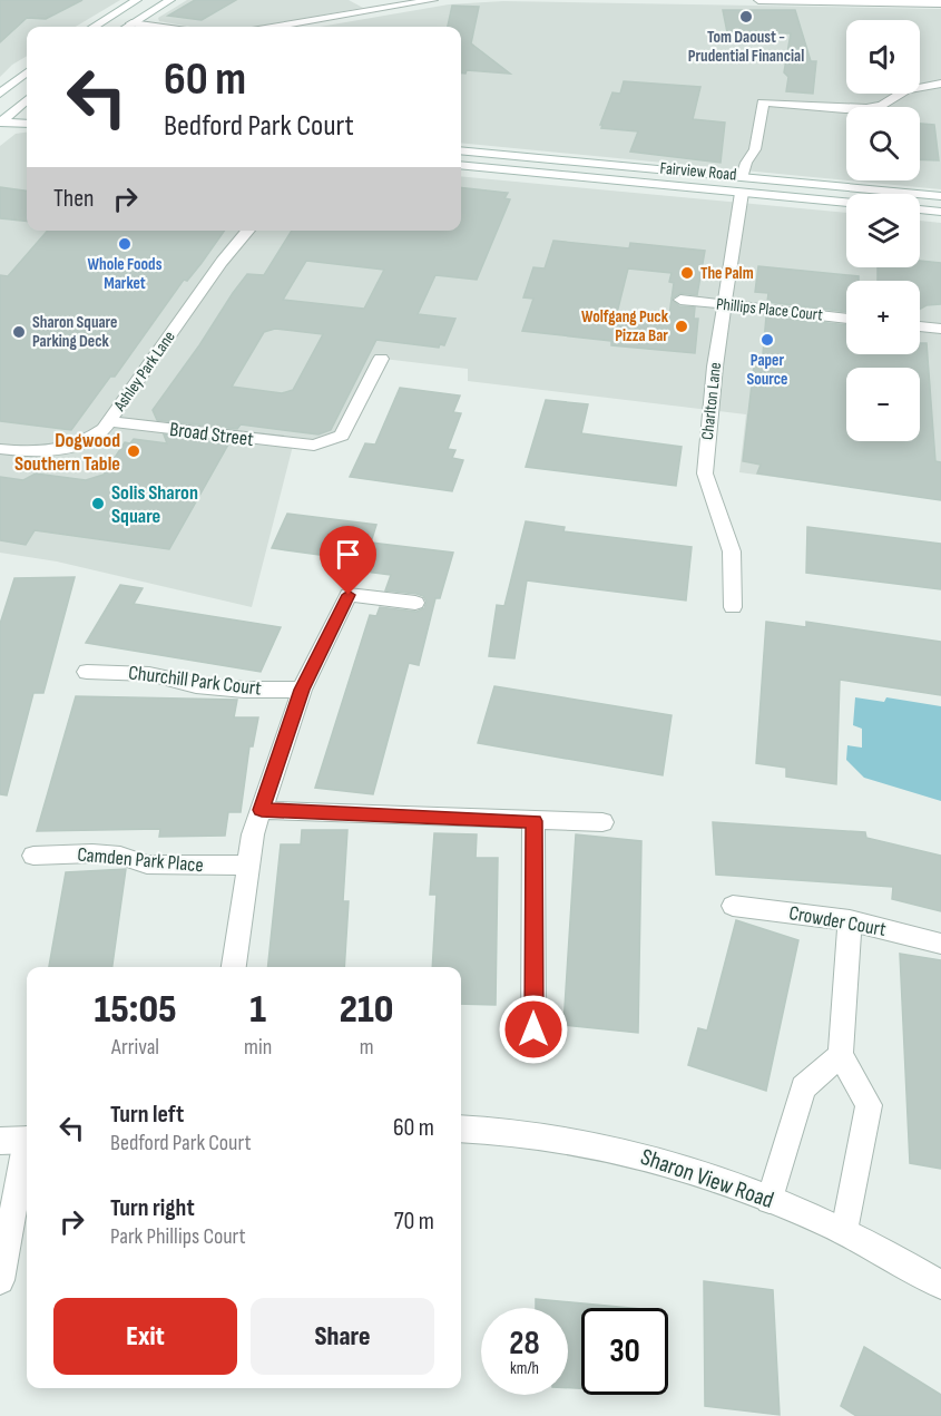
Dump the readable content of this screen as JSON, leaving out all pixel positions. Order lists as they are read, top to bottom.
{
  "streets": {
    "street": [
      "Fairview Road",
      "Phillips Place Court",
      "Ashley Park Lane",
      "Charlton Lane",
      "Broad Street",
      "Churchill Park Court",
      "Camden Park Place",
      "Crowder Court",
      "Sharon View Road"
    ]
  },
  "crossings": [
    ["Fairview Road", "Charlton Lane"],
    ["Phillips Place Court", "Charlton Lane"],
    ["Ashley Park Lane", "Broad Street"]
  ],
  "places": [
    "Tom Daoust - Prudential Financial",
    "Whole Foods Market",
    "The Palm",
    "Wolfgang Puck Pizza Bar",
    "Sharon Square Parking Deck",
    "Paper Source",
    "Dogwood Southern Table",
    "Solis Sharon Square"
  ],
  "page": {
    "map_buttons": ["+", "−"],
    "turn": ["60 m", "Bedford Park Court"],
    "then": "Then",
    "eta": [
      "15:05",
      "Arrival",
      "1",
      "min",
      "210",
      "m"
    ],
    "list": [
      {
        "name": "Turn left",
        "note": "Bedford Park Court",
        "value": "60 m"
      },
      {
        "name": "Turn right",
        "note": "Park Phillips Court",
        "value": "70 m"
      }
    ],
    "buttons": ["Exit", "Share"],
    "speed": "28 km/h",
    "limit": "30"
  }
}
